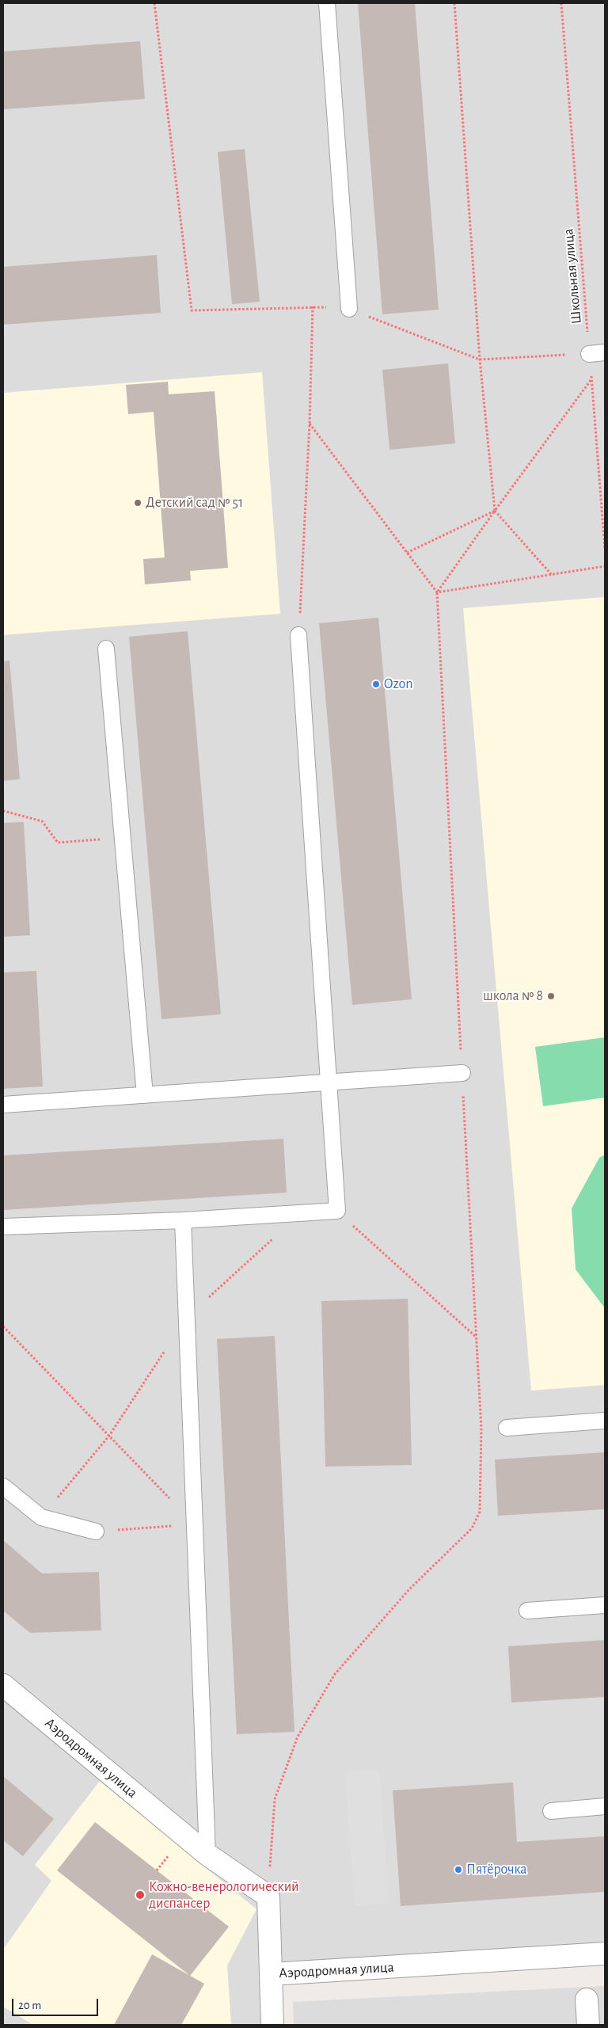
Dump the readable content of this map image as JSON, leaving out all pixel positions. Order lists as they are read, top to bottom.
{
  "streets": {
    "street": ["Аэродромная улица"],
    "path": ["Школьная улица"]
  },
  "places": [
    "Детский сад № 51",
    "Ozon",
    "школа № 8",
    "Пятёрочка",
    "Кожно-венерологический диспансер"
  ],
  "scale_bar": "20 m"
}
